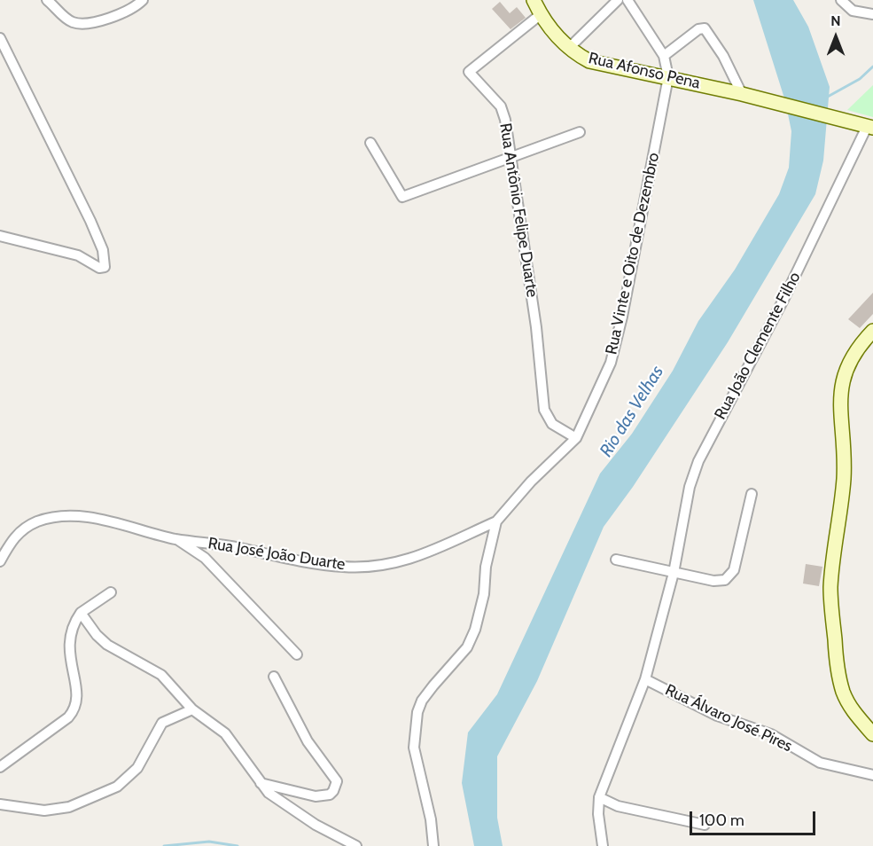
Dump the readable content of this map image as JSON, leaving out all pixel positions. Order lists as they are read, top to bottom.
{
  "streets": {
    "main road": ["Rua Afonso Pena"],
    "street": [
      "Rua Antônio Felipe Duarte",
      "Rua Vinte e Oito de Dezembro",
      "Rua João Clemente Filho",
      "Rua José João Duarte",
      "Rua Álvaro José Pires"
    ]
  },
  "crossings": [
    ["Rua Afonso Pena", "Rua Antônio Felipe Duarte"],
    ["Rua Afonso Pena", "Rua Vinte e Oito de Dezembro"],
    ["Rua Afonso Pena", "Rua João Clemente Filho"],
    ["Rua Antônio Felipe Duarte", "Rua Vinte e Oito de Dezembro"],
    ["Rua Vinte e Oito de Dezembro", "Rua José João Duarte"],
    ["Rua João Clemente Filho", "Rua Álvaro José Pires"]
  ],
  "water": ["Rio das Velhas"],
  "scale_bar": "100 m",
  "north": "top"
}
